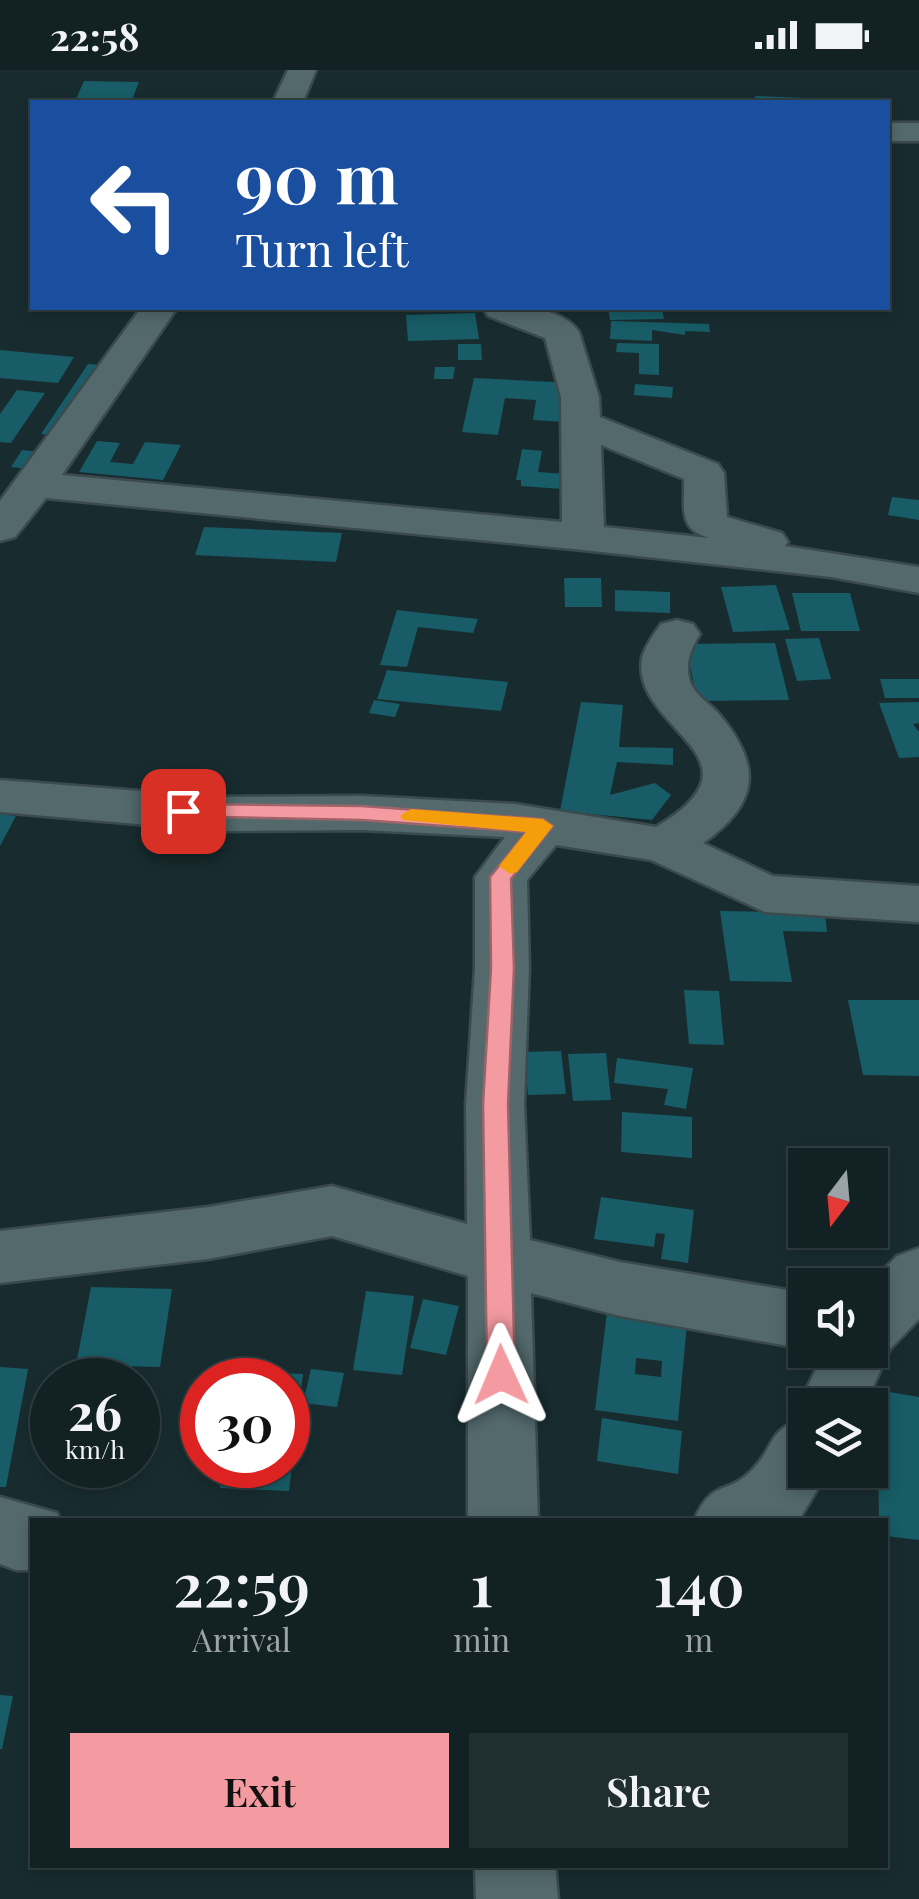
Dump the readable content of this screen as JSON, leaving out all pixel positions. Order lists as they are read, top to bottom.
{
  "north": "bottom",
  "page": {
    "status": "22:58",
    "turn": ["90 m", "Turn left"],
    "speed": "26 km/h",
    "limit": "30",
    "eta": [
      "22:59",
      "Arrival",
      "1",
      "min",
      "140",
      "m"
    ],
    "buttons": ["Exit", "Share"]
  }
}
